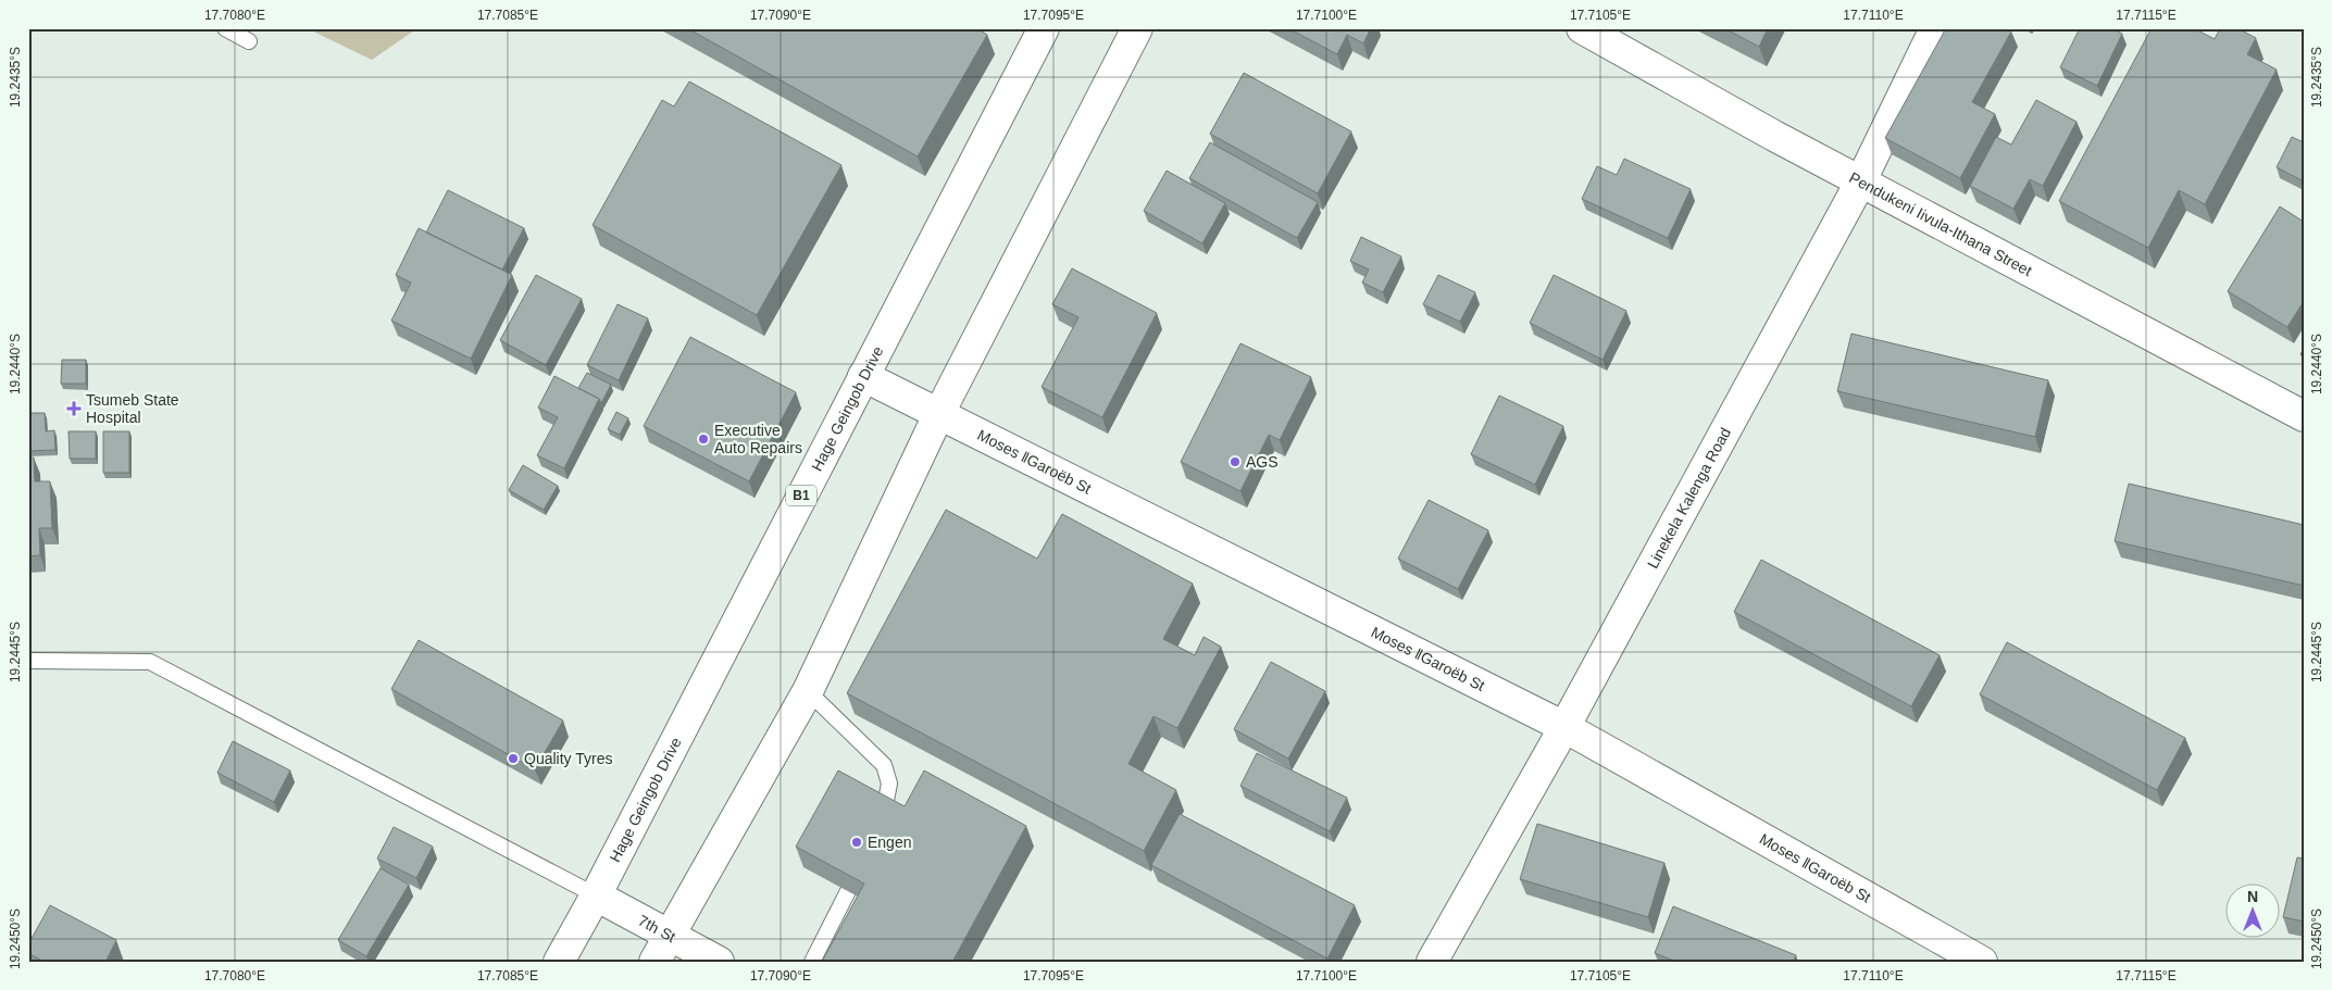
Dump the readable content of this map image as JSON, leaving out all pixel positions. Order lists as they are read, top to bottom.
{
  "streets": {
    "main road": [
      "Pendukeni Iivula-Ithana Street",
      "Hage Geingob Drive",
      "Moses ǁGaroëb St",
      "B1",
      "Linekela Kalenga Road",
      "7th St"
    ]
  },
  "crossings": [
    ["Pendukeni Iivula-Ithana Street", "Linekela Kalenga Road"],
    ["Hage Geingob Drive", "Moses ǁGaroëb St"],
    ["Hage Geingob Drive", "7th St"],
    ["Moses ǁGaroëb St", "Linekela Kalenga Road"]
  ],
  "places": {
    "health": ["Tsumeb State Hospital"],
    "other": [
      "Executive Auto Repairs",
      "AGS",
      "Quality Tyres",
      "Engen"
    ]
  },
  "north": "top",
  "coordinates": [
    "17.7080°E",
    "17.7085°E",
    "17.7090°E",
    "17.7095°E",
    "17.7100°E",
    "17.7105°E",
    "17.7110°E",
    "17.7115°E",
    "19.2435°S",
    "19.2440°S",
    "19.2445°S",
    "19.2450°S"
  ]
}
